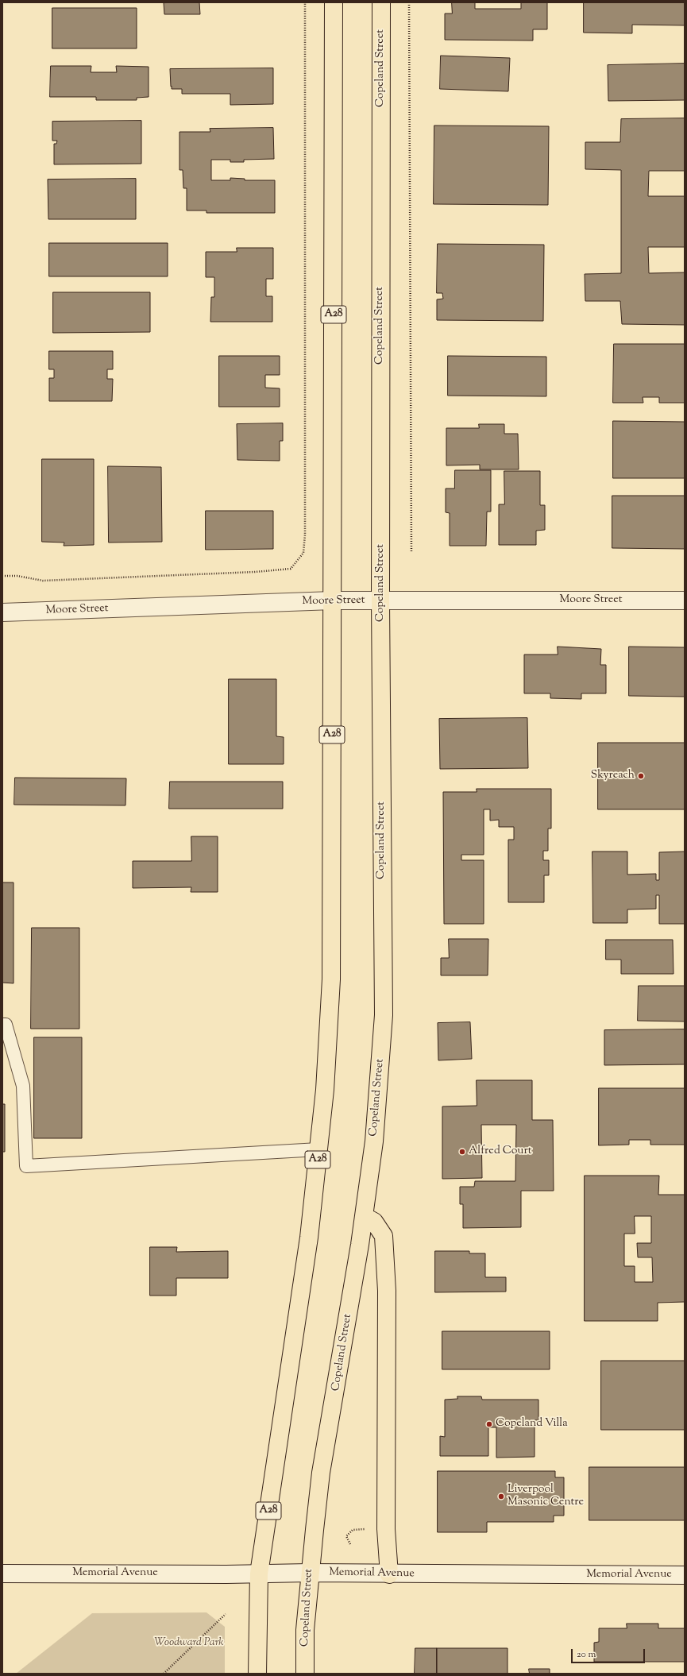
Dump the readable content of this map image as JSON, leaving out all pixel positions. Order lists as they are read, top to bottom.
{
  "streets": {
    "highway": ["Copeland Street", "A28"],
    "street": ["Moore Street", "Memorial Avenue"]
  },
  "crossings": [
    ["Copeland Street", "Moore Street"],
    ["Copeland Street", "Memorial Avenue"],
    ["A28", "Moore Street"],
    ["A28", "Memorial Avenue"]
  ],
  "parks": ["Woodward Park"],
  "places": [
    "Skyreach",
    "Alfred Court",
    "Copeland Villa",
    "Liverpool Masonic Centre"
  ],
  "scale_bar": "20 m"
}
